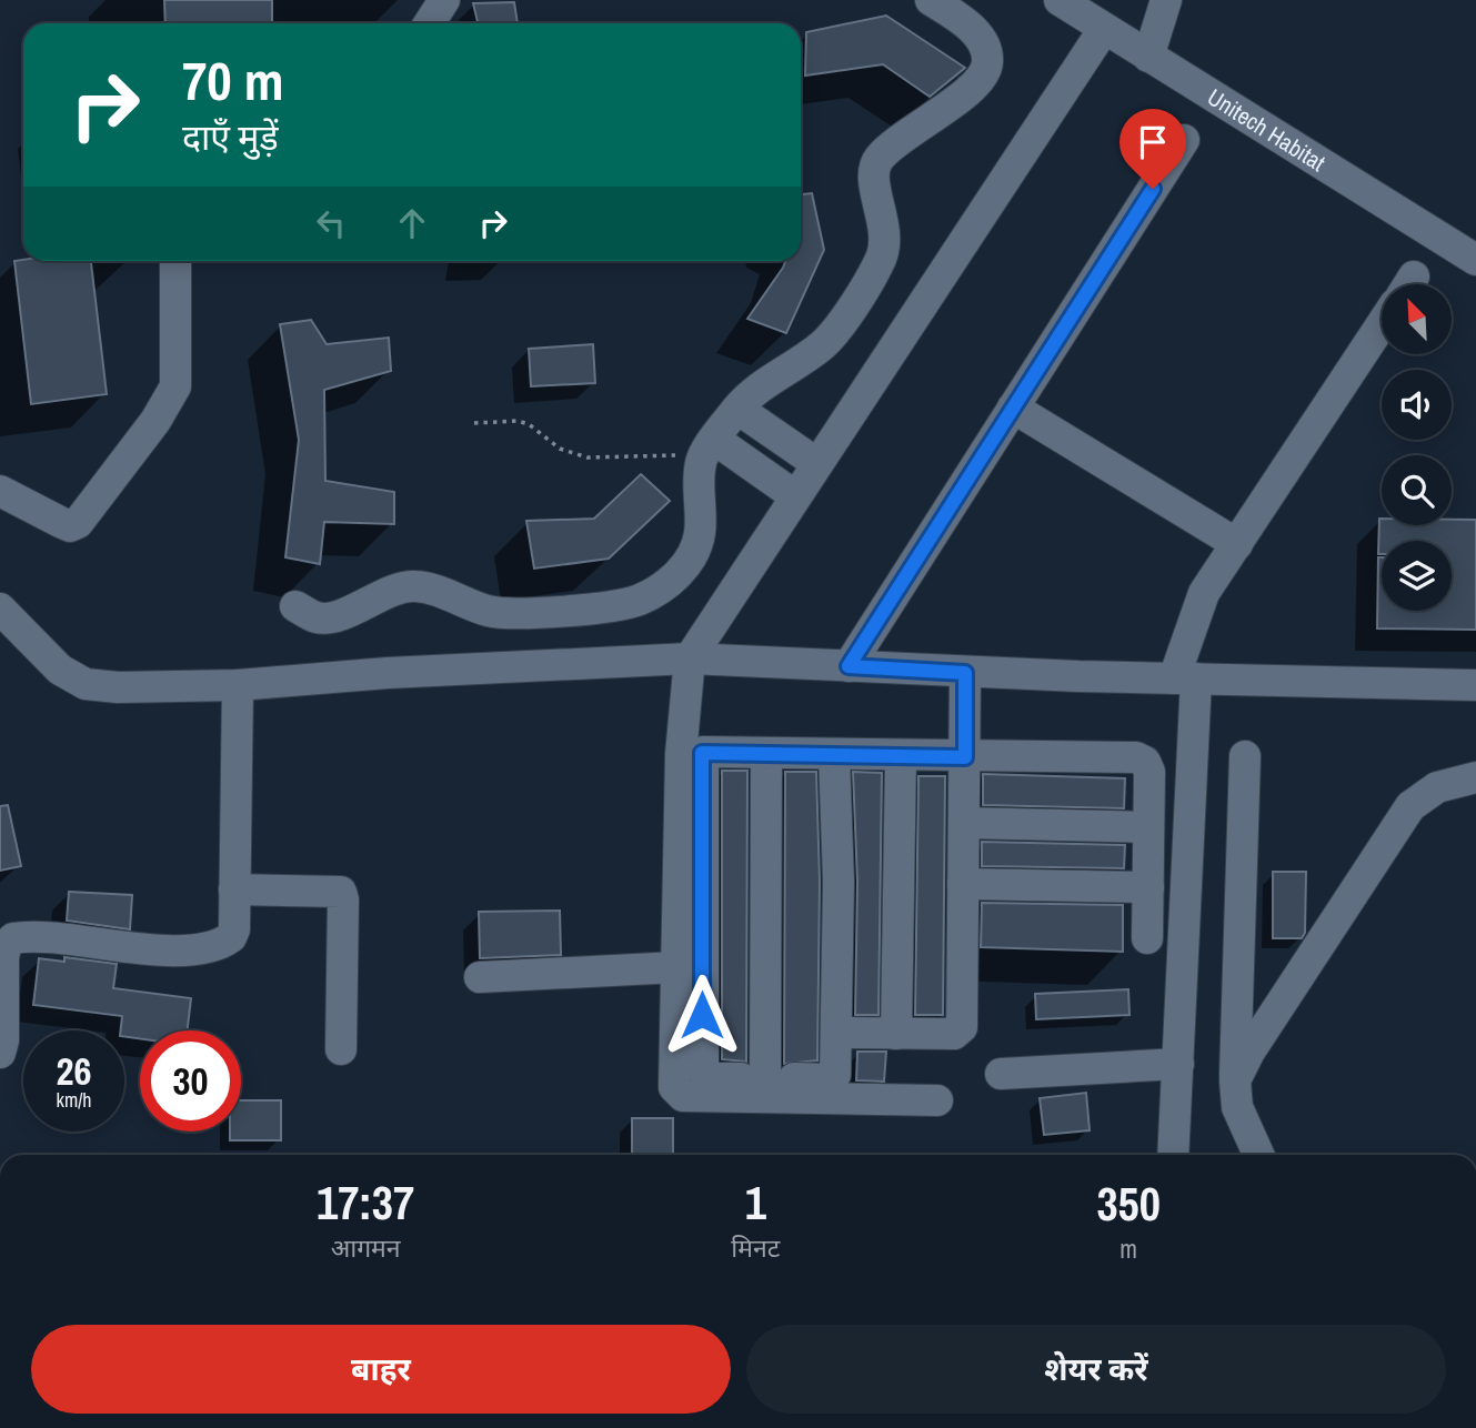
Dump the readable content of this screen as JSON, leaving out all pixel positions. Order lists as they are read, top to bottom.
{
  "streets": {
    "street": ["Unitech Habitat"]
  },
  "north": "top left",
  "page": {
    "turn": ["70 m", "दाएँ मुड़ें"],
    "speed": "26 km/h",
    "limit": "30",
    "eta": [
      "17:37",
      "आगमन",
      "1",
      "मिनट",
      "350",
      "m"
    ],
    "buttons": ["बाहर", "शेयर करें"]
  }
}
